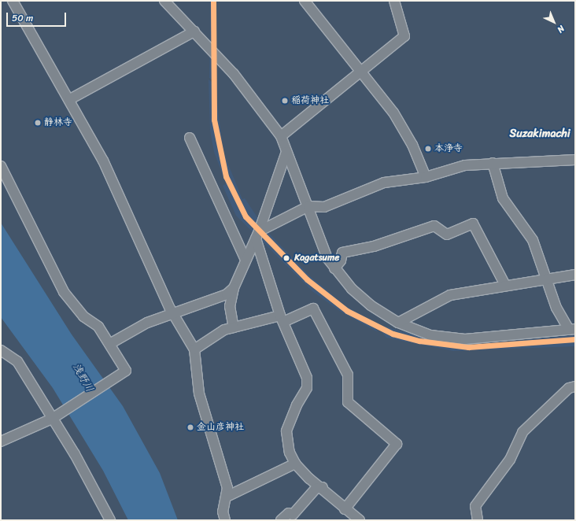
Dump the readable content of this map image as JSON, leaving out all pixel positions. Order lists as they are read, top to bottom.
{
  "districts": ["Suzakimachi"],
  "water": ["浅野川"],
  "places": [
    "稲荷神社",
    "静林寺",
    "本浄寺",
    "Kagatsume",
    "金山彦神社"
  ],
  "scale_bar": "50 m",
  "north": "bottom right"
}
